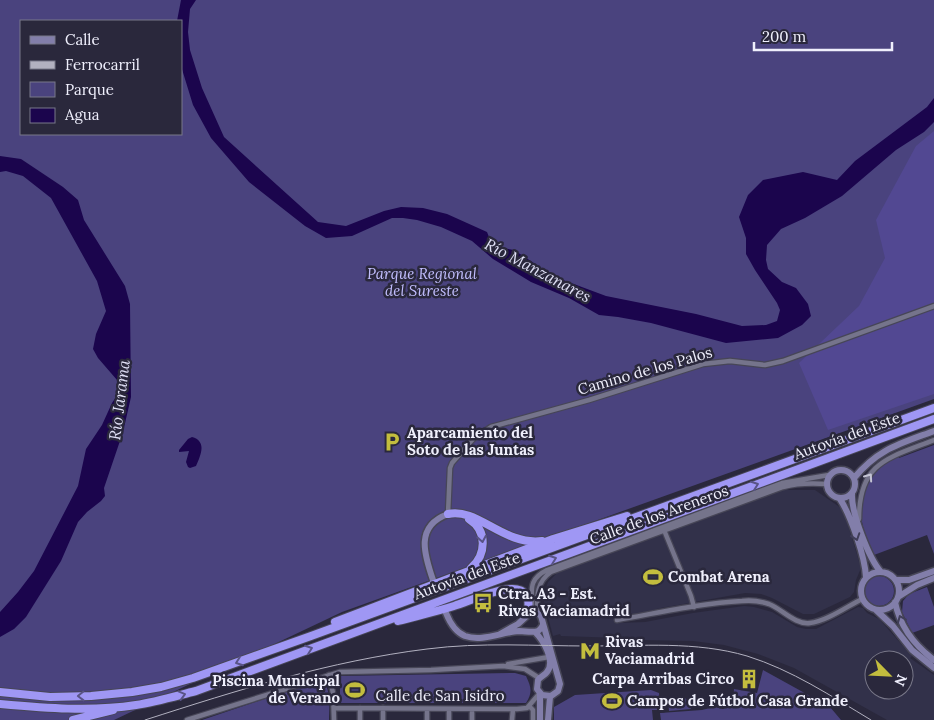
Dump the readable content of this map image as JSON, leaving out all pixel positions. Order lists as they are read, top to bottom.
{
  "streets": {
    "highway": ["Autovía del Este"],
    "street": ["Camino de los Palos", "Calle de los Areneros", "Calle de San Isidro"]
  },
  "water": ["Río Manzanares", "Río Jarama"],
  "parks": ["Parque Regional del Sureste"],
  "places": {
    "parking": ["Aparcamiento del Soto de las Juntas"],
    "sports": ["Combat Arena", "Piscina Municipal de Verano", "Campos de Fútbol Casa Grande"],
    "bus stop": ["Ctra. A3 - Est. Rivas Vaciamadrid"],
    "metro station": ["Rivas Vaciamadrid"],
    "building": ["Carpa Arribas Circo"]
  },
  "legend": [
    "Calle",
    "Ferrocarril",
    "Parque",
    "Agua"
  ],
  "scale_bar": "200 m",
  "north": "bottom right"
}
